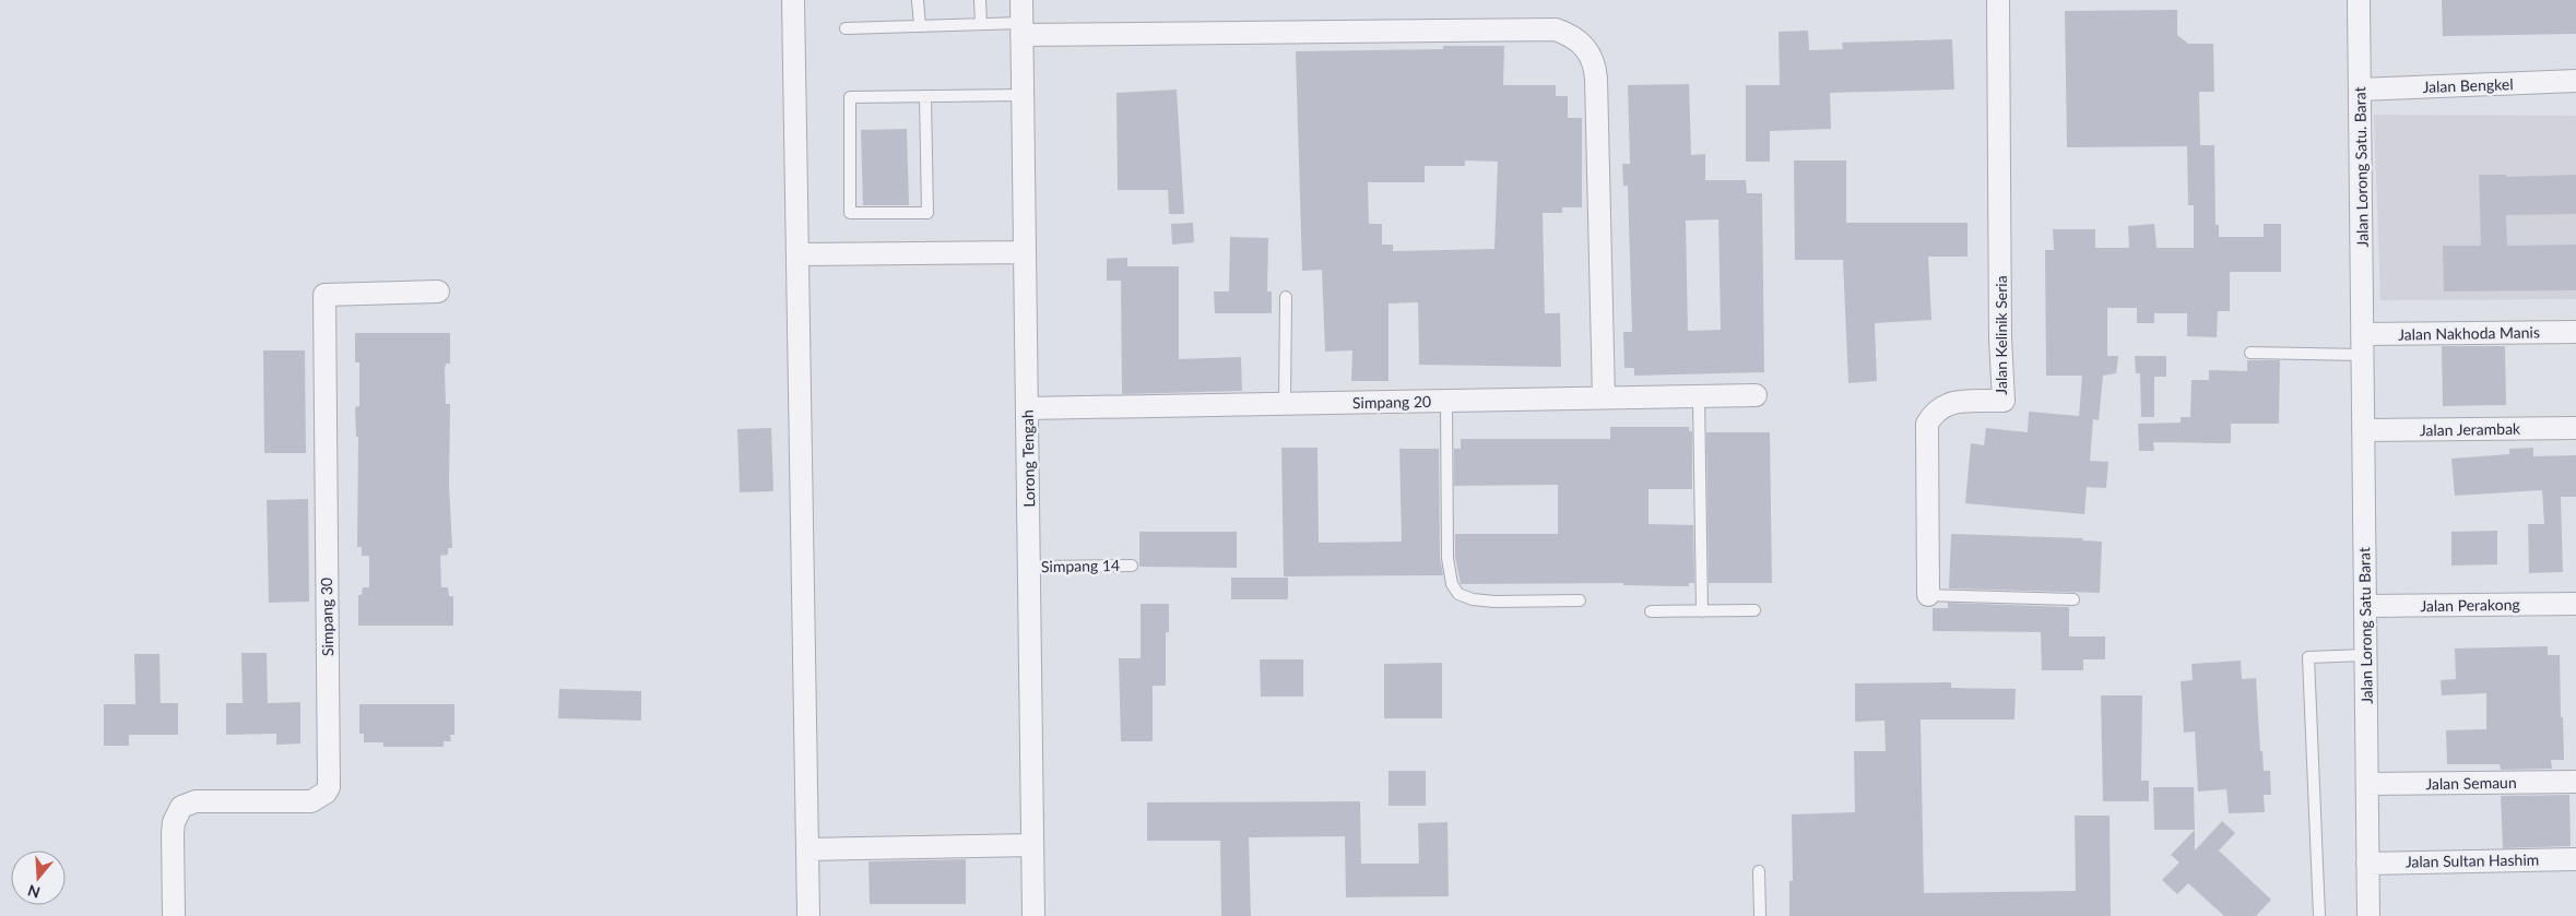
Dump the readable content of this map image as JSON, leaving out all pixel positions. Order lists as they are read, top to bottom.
{
  "streets": {
    "street": [
      "Jalan Bengkel",
      "Jalan Lorong Satu. Barat",
      "Jalan Nakhoda Manis",
      "Jalan Kelinik Seria",
      "Simpang 20",
      "Jalan Jerambak",
      "Lorong Tengah",
      "Jalan Perakong",
      "Simpang 30",
      "Jalan Lorong Satu Barat",
      "Jalan Semaun",
      "Jalan Sultan Hashim"
    ],
    "lane": ["Simpang 14"]
  },
  "crossings": [
    ["Jalan Bengkel", "Jalan Lorong Satu. Barat"],
    ["Jalan Lorong Satu. Barat", "Jalan Nakhoda Manis"],
    ["Jalan Lorong Satu. Barat", "Jalan Lorong Satu Barat"],
    ["Jalan Nakhoda Manis", "Jalan Lorong Satu Barat"],
    ["Simpang 20", "Lorong Tengah"],
    ["Jalan Jerambak", "Jalan Lorong Satu Barat"],
    ["Lorong Tengah", "Simpang 14"],
    ["Jalan Perakong", "Jalan Lorong Satu Barat"],
    ["Jalan Lorong Satu Barat", "Jalan Semaun"],
    ["Jalan Lorong Satu Barat", "Jalan Sultan Hashim"]
  ],
  "north": "bottom"
}
